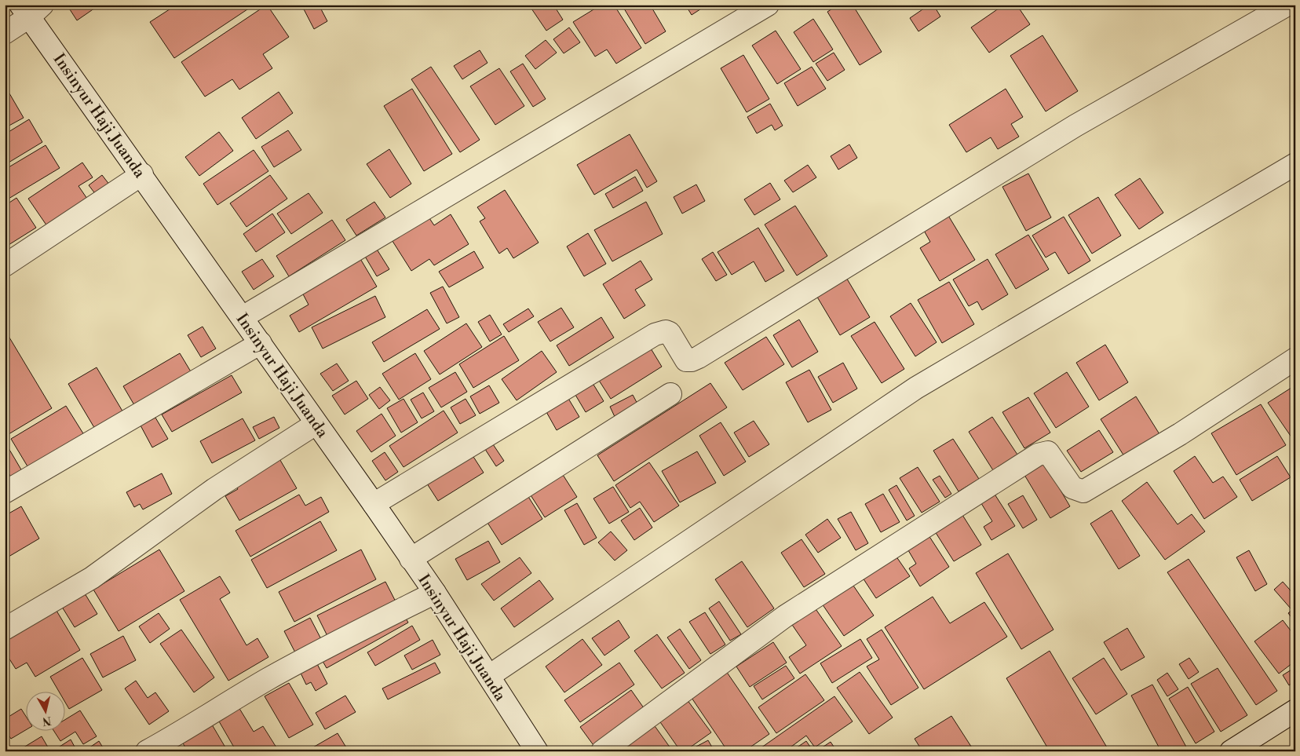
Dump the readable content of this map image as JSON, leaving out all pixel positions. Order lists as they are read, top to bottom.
{
  "streets": {
    "street": ["Insinyur Haji Juanda"]
  },
  "north": "bottom"
}
